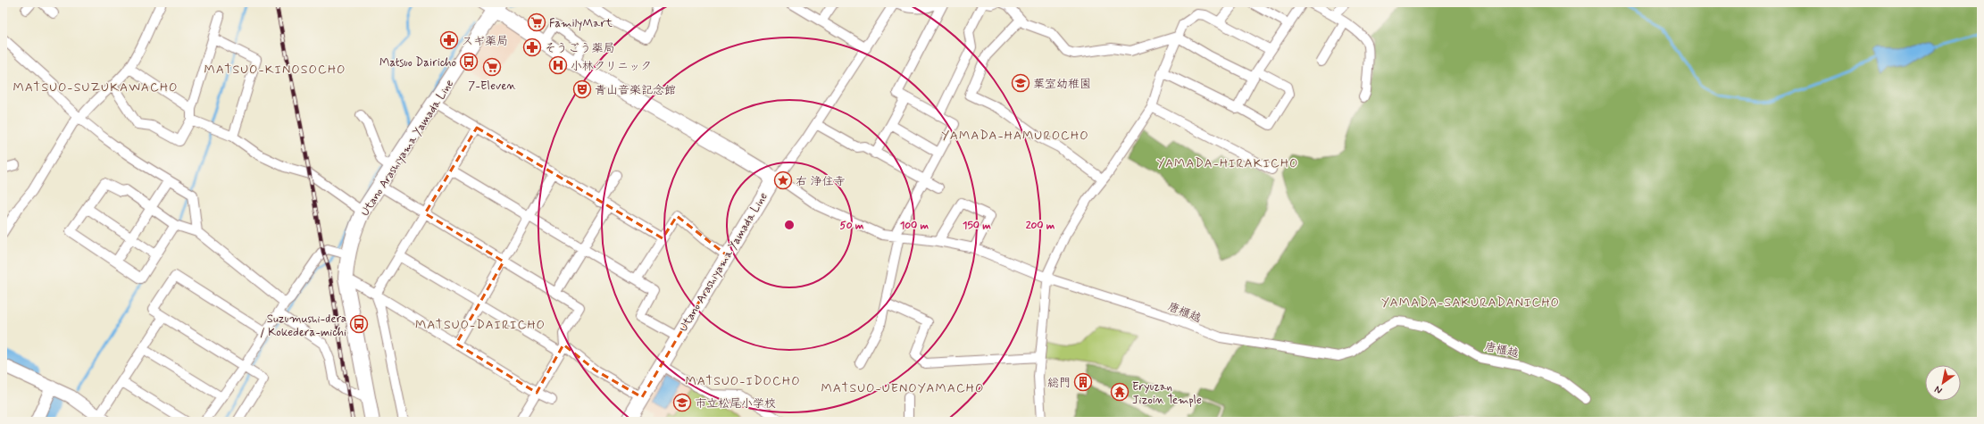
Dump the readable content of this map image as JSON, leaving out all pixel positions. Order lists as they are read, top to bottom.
{
  "streets": {
    "main road": ["Utano Arashiyama Yamada Line"],
    "street": ["唐櫃越"]
  },
  "crossings": [
    ["Utano Arashiyama Yamada Line", "唐櫃越"]
  ],
  "districts": [
    "MATSUO-KINOSOCHO",
    "MATSUO-SUZUKAWACHO",
    "YAMADA-HAMUROCHO",
    "YAMADA-HIRAKICHO",
    "YAMADA-SAKURADANICHO",
    "MATSUO-DAIRICHO",
    "MATSUO-IDOCHO",
    "MATSUO-UENOYAMACHO"
  ],
  "places": {
    "supermarket": ["FamilyMart", "7-Eleven"],
    "pharmacy": ["スギ薬局", "そうごう薬局"],
    "bus stop": ["Matsuo Dairicho", "Suzumushi-dera / Kokedera-michi"],
    "hospital": ["小林クリニック"],
    "school or university": ["葉室幼稚園", "市立松尾小学校"],
    "theatre": ["青山音楽記念館"],
    "place": ["右 浄住寺"],
    "building": ["総門"],
    "temple": ["Eryuzan Jizoin Temple"]
  },
  "north": "bottom left",
  "rings": [
    "50 m",
    "100 m",
    "150 m",
    "200 m"
  ]
}
